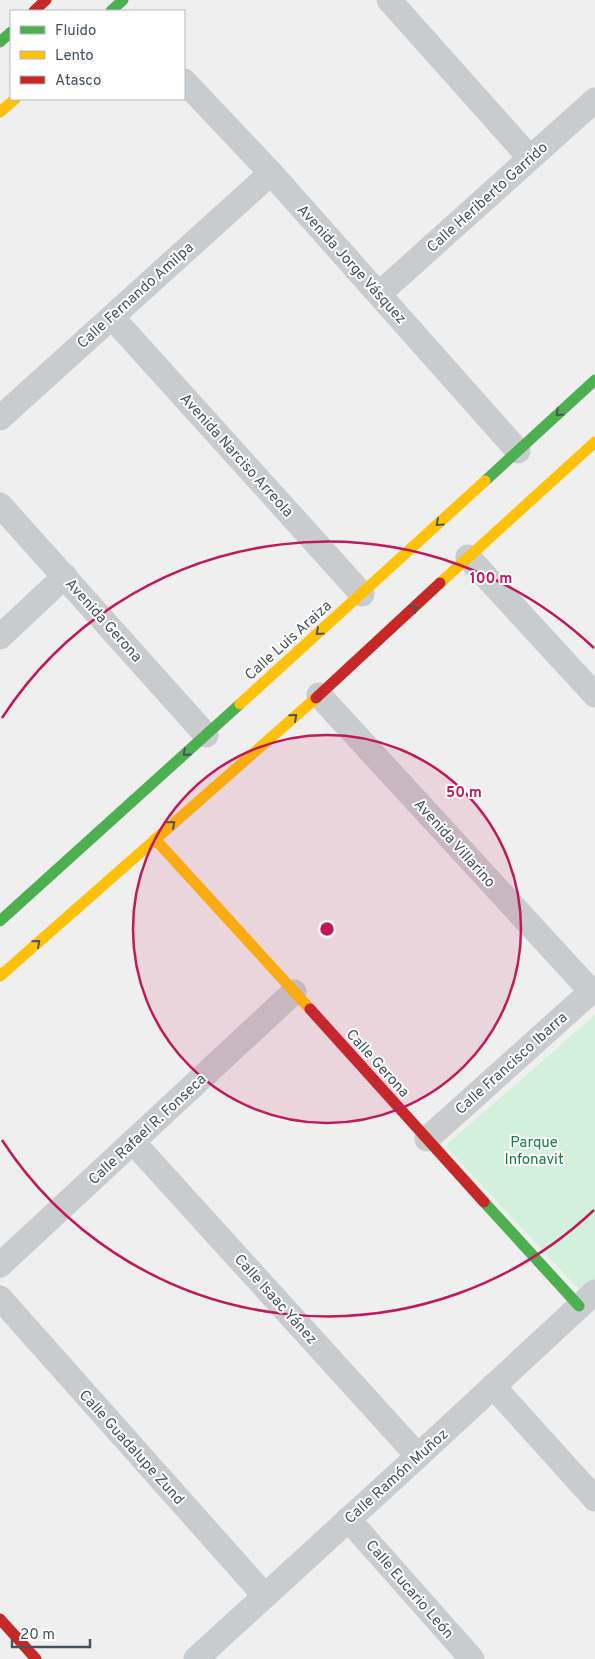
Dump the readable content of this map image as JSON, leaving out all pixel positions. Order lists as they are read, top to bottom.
{
  "streets": {
    "street": [
      "Calle Heriberto Garrido",
      "Avenida Jorge Vásquez",
      "Calle Fernando Amilpa",
      "Avenida Narciso Arreola",
      "Avenida Gerona",
      "Calle Luis Araiza",
      "Avenida Villarino",
      "Calle Gerona",
      "Calle Francisco Ibarra",
      "Calle Rafael R. Fonseca",
      "Calle Isaac Yánez",
      "Calle Guadalupe Zund",
      "Calle Ramón Muñoz",
      "Calle Eucario León"
    ]
  },
  "crossings": [
    ["Calle Heriberto Garrido", "Avenida Jorge Vásquez"],
    ["Avenida Jorge Vásquez", "Calle Fernando Amilpa"],
    ["Avenida Jorge Vásquez", "Calle Luis Araiza"],
    ["Calle Fernando Amilpa", "Avenida Narciso Arreola"],
    ["Avenida Narciso Arreola", "Calle Luis Araiza"],
    ["Avenida Gerona", "Calle Luis Araiza"],
    ["Avenida Villarino", "Calle Francisco Ibarra"],
    ["Calle Gerona", "Calle Francisco Ibarra"],
    ["Calle Gerona", "Calle Rafael R. Fonseca"],
    ["Calle Gerona", "Calle Ramón Muñoz"],
    ["Calle Rafael R. Fonseca", "Calle Isaac Yánez"],
    ["Calle Isaac Yánez", "Calle Ramón Muñoz"],
    ["Calle Guadalupe Zund", "Calle Ramón Muñoz"],
    ["Calle Ramón Muñoz", "Calle Eucario León"]
  ],
  "parks": ["Parque Infonavit"],
  "legend": ["Fluido", "Lento", "Atasco"],
  "scale_bar": "20 m",
  "rings": ["100 m", "50 m"]
}
